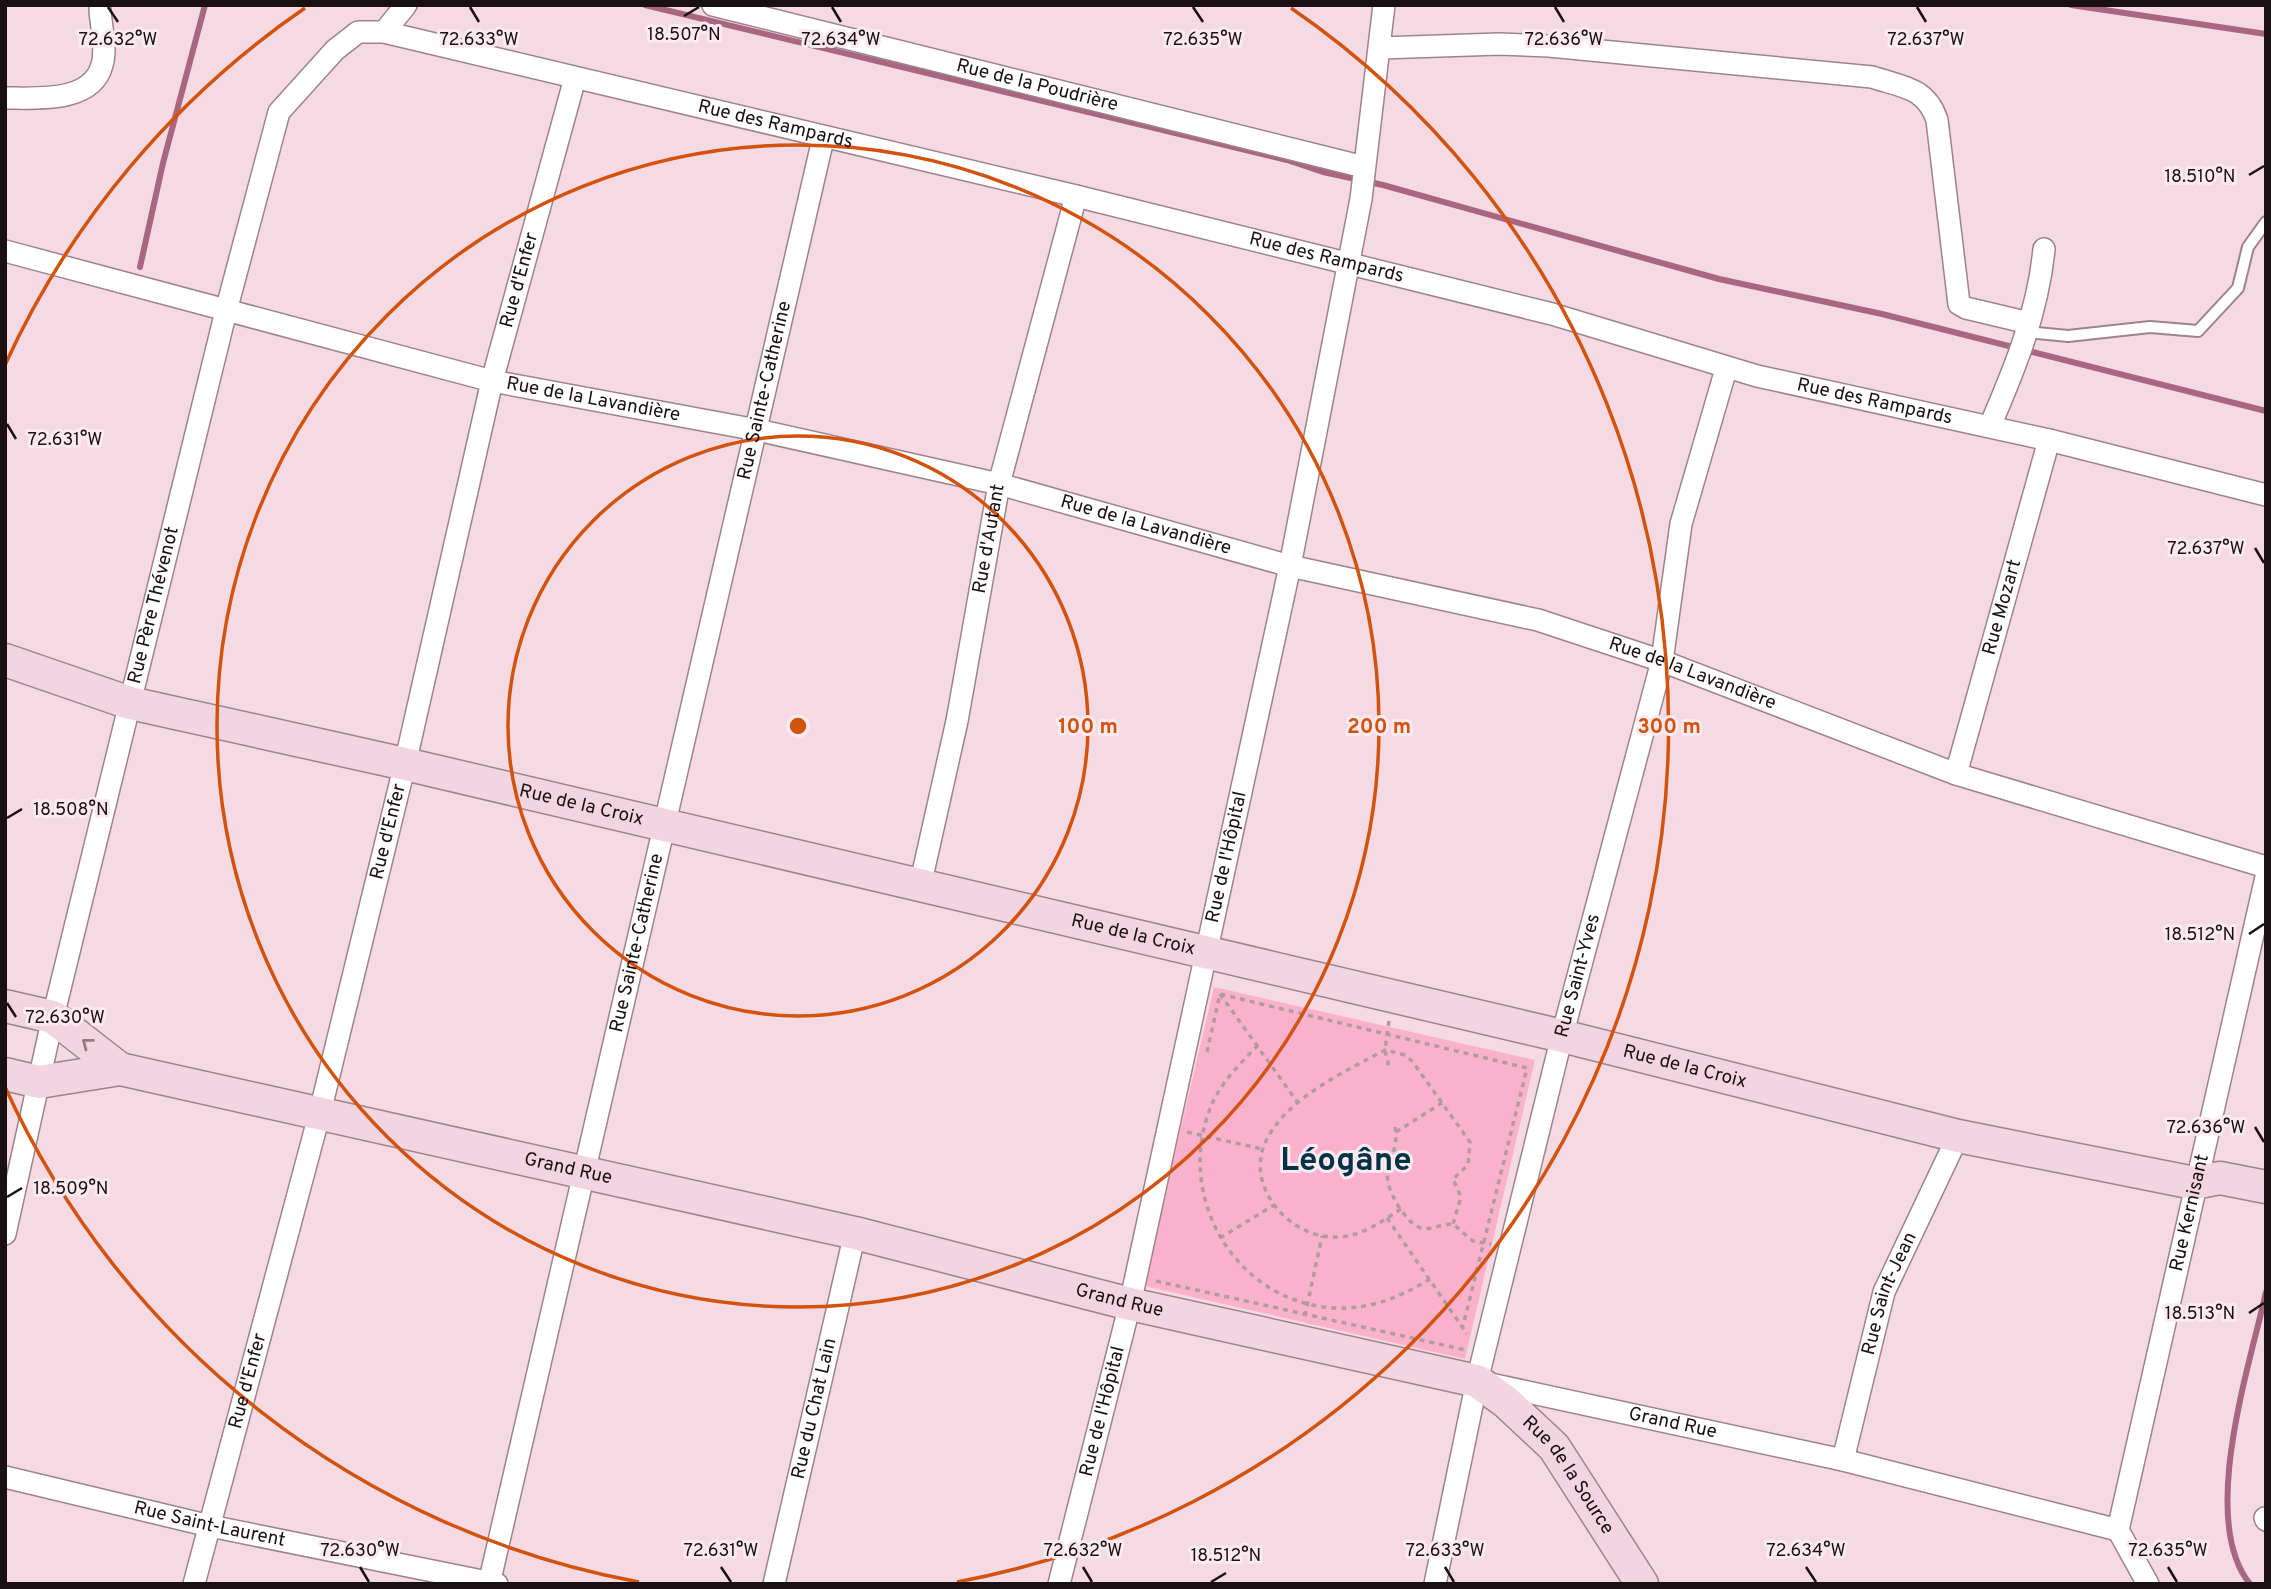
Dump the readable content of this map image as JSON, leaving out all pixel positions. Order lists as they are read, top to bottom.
{
  "streets": {
    "street": [
      "Rue de la Poudrière",
      "Rue des Rampards",
      "Rue d'Enfer",
      "Rue Sainte-Catherine",
      "Rue de la Lavandière",
      "Rue d'Autant",
      "Rue Père Thévenot",
      "Rue Mozart",
      "Rue de la Croix",
      "Rue de l'Hôpital",
      "Rue Saint-Yves",
      "Grand Rue",
      "Rue Kernisant",
      "Rue Saint-Jean",
      "Rue du Chat Lain",
      "Rue de la Source",
      "Rue Saint-Laurent"
    ]
  },
  "crossings": [
    ["Rue de la Poudrière", "Rue de l'Hôpital"],
    ["Rue des Rampards", "Rue d'Enfer"],
    ["Rue des Rampards", "Rue Sainte-Catherine"],
    ["Rue des Rampards", "Rue d'Autant"],
    ["Rue des Rampards", "Rue Père Thévenot"],
    ["Rue des Rampards", "Rue Mozart"],
    ["Rue des Rampards", "Rue de l'Hôpital"],
    ["Rue des Rampards", "Rue Saint-Yves"],
    ["Rue d'Enfer", "Rue de la Lavandière"],
    ["Rue d'Enfer", "Rue de la Croix"],
    ["Rue d'Enfer", "Grand Rue"],
    ["Rue d'Enfer", "Rue Saint-Laurent"],
    ["Rue Sainte-Catherine", "Rue de la Lavandière"],
    ["Rue Sainte-Catherine", "Rue de la Croix"],
    ["Rue Sainte-Catherine", "Grand Rue"],
    ["Rue Sainte-Catherine", "Rue Saint-Laurent"],
    ["Rue de la Lavandière", "Rue d'Autant"],
    ["Rue de la Lavandière", "Rue Père Thévenot"],
    ["Rue de la Lavandière", "Rue Mozart"],
    ["Rue de la Lavandière", "Rue de l'Hôpital"],
    ["Rue de la Lavandière", "Rue Saint-Yves"],
    ["Rue d'Autant", "Rue de la Croix"],
    ["Rue Père Thévenot", "Rue de la Croix"],
    ["Rue Père Thévenot", "Grand Rue"],
    ["Rue de la Croix", "Rue de l'Hôpital"],
    ["Rue de la Croix", "Rue Saint-Yves"],
    ["Rue de la Croix", "Rue Kernisant"],
    ["Rue de la Croix", "Rue Saint-Jean"],
    ["Rue de l'Hôpital", "Grand Rue"],
    ["Rue Saint-Yves", "Grand Rue"],
    ["Rue Saint-Yves", "Rue de la Source"],
    ["Grand Rue", "Rue Kernisant"],
    ["Grand Rue", "Rue Saint-Jean"],
    ["Grand Rue", "Rue du Chat Lain"],
    ["Grand Rue", "Rue de la Source"]
  ],
  "districts": ["Léogâne"],
  "coordinates": [
    "18.507°N",
    "72.632°W",
    "72.633°W",
    "72.634°W",
    "72.635°W",
    "72.636°W",
    "72.637°W",
    "18.510°N",
    "72.631°W",
    "18.508°N",
    "18.512°N",
    "72.630°W",
    "18.509°N",
    "18.513°N"
  ],
  "rings": ["100 m", "200 m", "300 m"]
}
